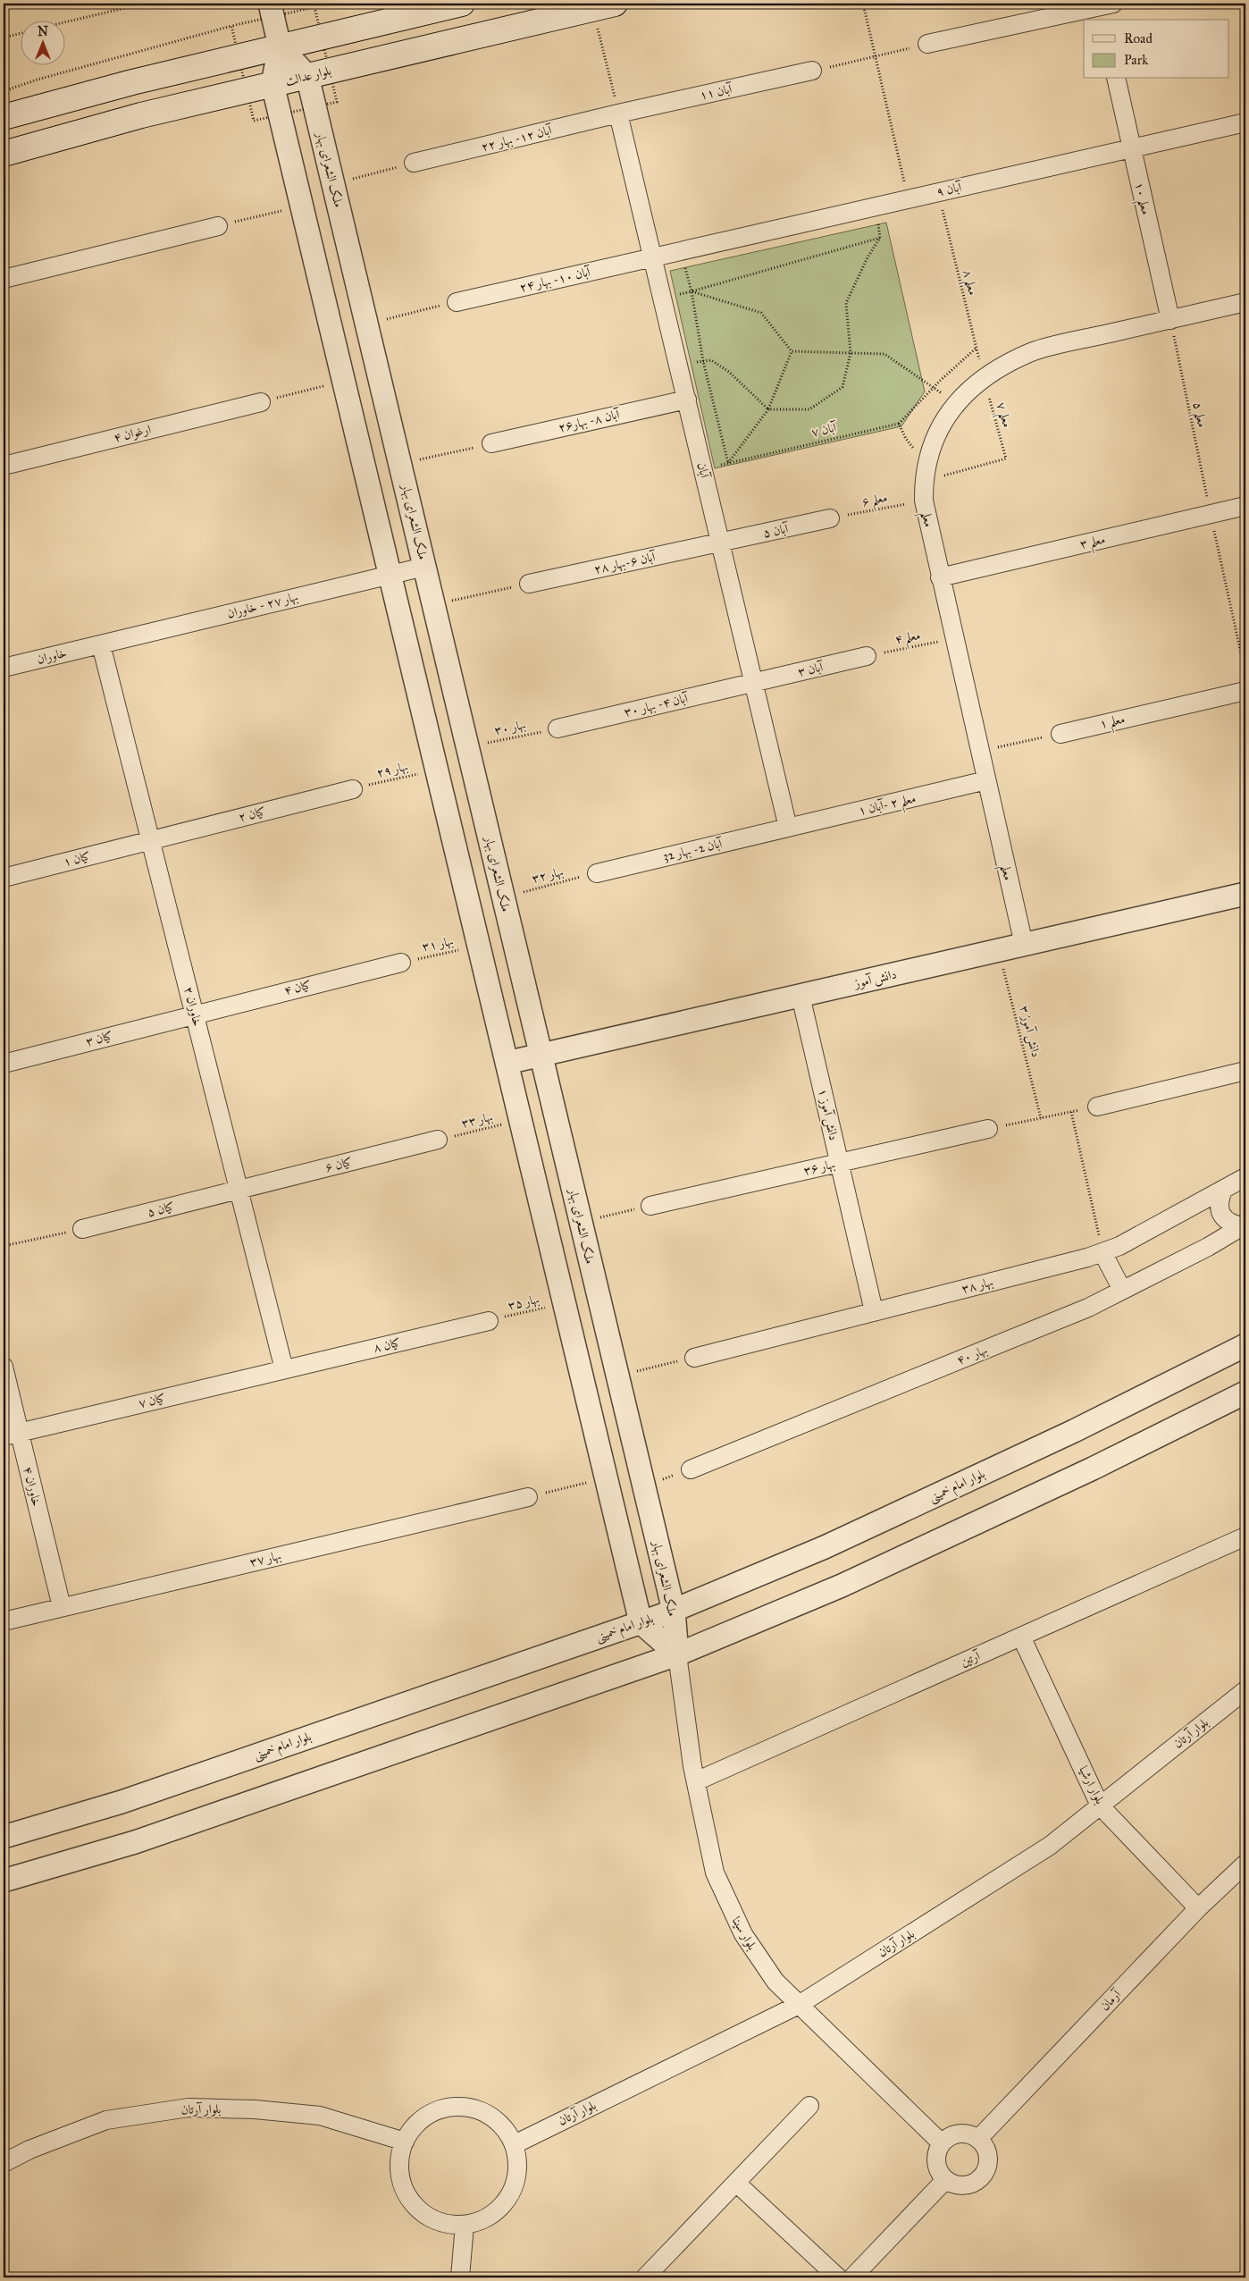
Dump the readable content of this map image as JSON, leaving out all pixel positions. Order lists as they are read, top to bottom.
{
  "streets": {
    "main road": ["بلوار عدالت"],
    "street": [
      "آبان ۱۱",
      "آبان ۱۲- بهار ۲۲",
      "ملک الشعرای بهار",
      "آبان ۹",
      "معلم ۱۰",
      "آبان ۱۰- بهار ۲۴",
      "۲۶آبان ۸- بهار",
      "ارغوان ۴",
      "آبان",
      "معلم",
      "آبان ۵",
      "معلم ۳",
      "آبان ۶-بهار ۲۸",
      "بهار ۲۷ - خاوران",
      "خاوران",
      "آبان ۳",
      "آبان ۴- بهار ۳۰",
      "معلم ۱",
      "معلم ۲ -آبان ۱",
      "کیان ۲",
      "آبان 2- بهار 32",
      "کیان ۱",
      "دانش آموز",
      "کیان ۴",
      "خاوران ۲",
      "کیان ۳",
      "دانش آموز ۱",
      "کیان ۶",
      "بهار ۳۶",
      "کیان ۵",
      "بهار ۳۸",
      "کیان ۸",
      "بهار ۴۰",
      "کیان ۷",
      "بلوار امام خمینی",
      "خاوران ۴",
      "بهار ۳۷",
      "آرتین",
      "بلوار آرتان",
      "بلوار ارشیا",
      "بلوار سینا",
      "آرمان"
    ],
    "path": [
      "معلم ۸",
      "معلم ۷",
      "معلم ۵",
      "آبان ۷",
      "معلم ۶",
      "معلم ۴",
      "بهار ۳۰",
      "بهار ۲۹",
      "بهار ۳۲",
      "بهار ۳۱",
      "دانش آموز ۳",
      "بهار ۳۳",
      "بهار ۳۵"
    ]
  },
  "crossings": [
    ["بلوار عدالت", "ملک الشعرای بهار"],
    ["آبان ۱۱", "آبان ۱۲- بهار ۲۲"],
    ["آبان ۱۱", "آبان"],
    ["آبان ۱۲- بهار ۲۲", "آبان"],
    ["ملک الشعرای بهار", "بهار ۲۷ - خاوران"],
    ["ملک الشعرای بهار", "بهار ۳۰"],
    ["ملک الشعرای بهار", "بهار ۳۲"],
    ["ملک الشعرای بهار", "دانش آموز"],
    ["ملک الشعرای بهار", "بلوار امام خمینی"],
    ["ملک الشعرای بهار", "بلوار سینا"],
    ["آبان ۹", "معلم ۱۰"],
    ["آبان ۹", "آبان ۱۰- بهار ۲۴"],
    ["آبان ۹", "معلم ۸"],
    ["آبان ۹", "آبان"],
    ["معلم ۱۰", "معلم ۵"],
    ["معلم ۱۰", "معلم"],
    ["آبان ۱۰- بهار ۲۴", "آبان"],
    ["معلم ۸", "معلم ۷"],
    ["معلم ۸", "معلم"],
    ["معلم ۷", "معلم"],
    ["معلم ۵", "معلم"],
    ["معلم ۵", "معلم ۳"],
    ["۲۶آبان ۸- بهار", "آبان"],
    ["آبان ۷", "آبان"],
    ["آبان", "آبان ۵"],
    ["آبان", "آبان ۶-بهار ۲۸"],
    ["آبان", "آبان ۳"],
    ["آبان", "آبان ۴- بهار ۳۰"],
    ["آبان", "معلم ۲ -آبان ۱"],
    ["آبان", "آبان 2- بهار 32"],
    ["معلم ۶", "معلم"],
    ["معلم ۶", "آبان ۵"],
    ["معلم", "معلم ۳"],
    ["معلم", "معلم ۴"],
    ["معلم", "معلم ۲ -آبان ۱"],
    ["معلم", "دانش آموز"],
    ["آبان ۵", "آبان ۶-بهار ۲۸"],
    ["بهار ۲۷ - خاوران", "خاوران"],
    ["بهار ۲۷ - خاوران", "خاوران ۲"],
    ["معلم ۴", "آبان ۳"],
    ["خاوران", "خاوران ۲"],
    ["آبان ۳", "آبان ۴- بهار ۳۰"],
    ["آبان ۴- بهار ۳۰", "بهار ۳۰"],
    ["بهار ۲۹", "کیان ۲"],
    ["معلم ۲ -آبان ۱", "آبان 2- بهار 32"],
    ["کیان ۲", "کیان ۱"],
    ["کیان ۲", "خاوران ۲"],
    ["آبان 2- بهار 32", "بهار ۳۲"],
    ["کیان ۱", "خاوران ۲"],
    ["بهار ۳۱", "کیان ۴"],
    ["دانش آموز", "دانش آموز ۳"],
    ["دانش آموز", "دانش آموز ۱"],
    ["کیان ۴", "خاوران ۲"],
    ["کیان ۴", "کیان ۳"],
    ["خاوران ۲", "کیان ۳"],
    ["خاوران ۲", "کیان ۶"],
    ["خاوران ۲", "کیان ۵"],
    ["خاوران ۲", "کیان ۸"],
    ["خاوران ۲", "کیان ۷"],
    ["دانش آموز ۱", "بهار ۳۶"],
    ["دانش آموز ۱", "بهار ۳۸"],
    ["بهار ۳۳", "کیان ۶"],
    ["کیان ۶", "کیان ۵"],
    ["بهار ۳۵", "کیان ۸"],
    ["کیان ۸", "کیان ۷"],
    ["کیان ۷", "خاوران ۴"],
    ["خاوران ۴", "بهار ۳۷"],
    ["آرتین", "بلوار ارشیا"],
    ["آرتین", "بلوار سینا"],
    ["بلوار آرتان", "بلوار ارشیا"],
    ["بلوار آرتان", "بلوار سینا"],
    ["بلوار ارشیا", "آرمان"],
    ["بلوار سینا", "آرمان"]
  ],
  "legend": ["Road", "Park"],
  "north": "top"
}
